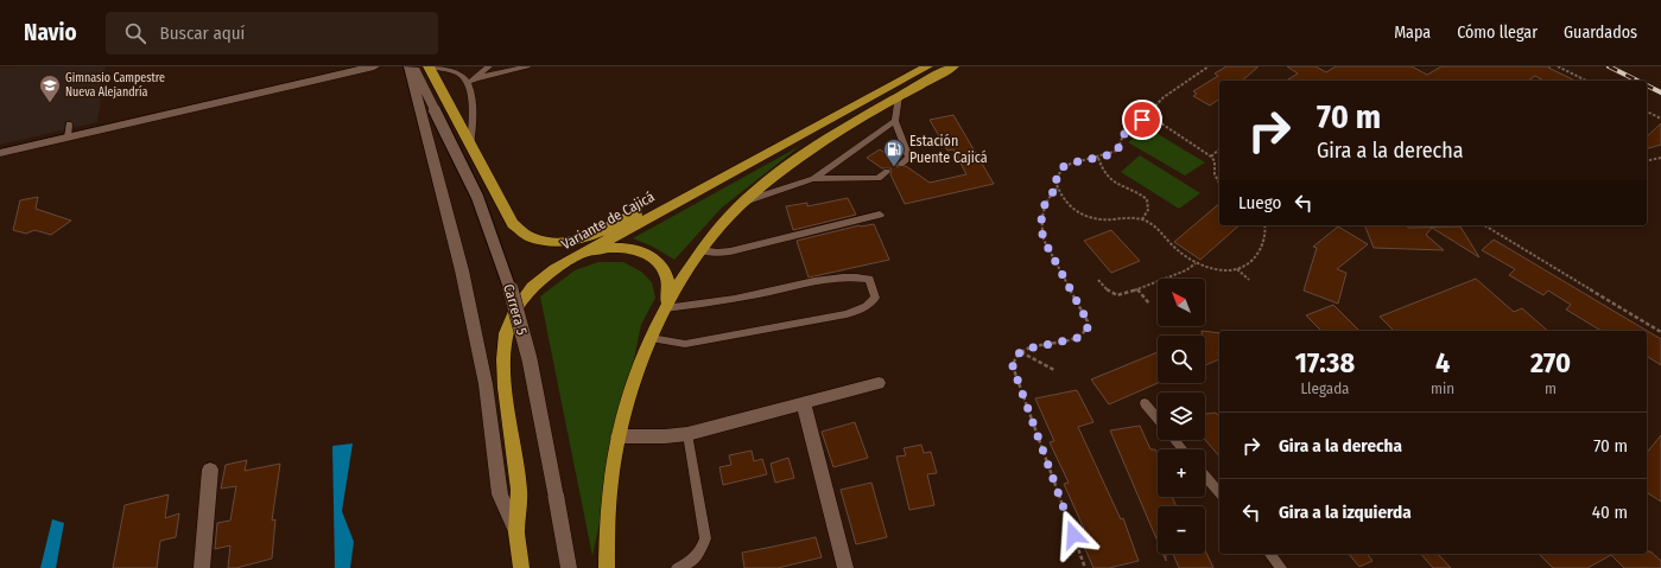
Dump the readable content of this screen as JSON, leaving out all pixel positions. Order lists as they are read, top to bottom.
{
  "streets": {
    "highway": ["Variante de Cajicá"],
    "main road": ["Carrera 5"]
  },
  "places": {
    "school or university": ["Gimnasio Campestre Nueva Alejandría"],
    "fuel station": ["Estación Puente Cajicá"]
  },
  "north": "top left",
  "page": {
    "header": "Navio",
    "search": "Buscar aquí",
    "nav": ["Mapa", "Cómo llegar", "Guardados"],
    "turn": ["70 m", "Gira a la derecha"],
    "then": "Luego",
    "map_buttons": ["+", "−"],
    "eta": [
      "17:38",
      "Llegada",
      "4",
      "min",
      "270",
      "m"
    ],
    "list": [
      {
        "name": "Gira a la derecha",
        "value": "70 m"
      },
      {
        "name": "Gira a la izquierda",
        "value": "40 m"
      }
    ]
  }
}
